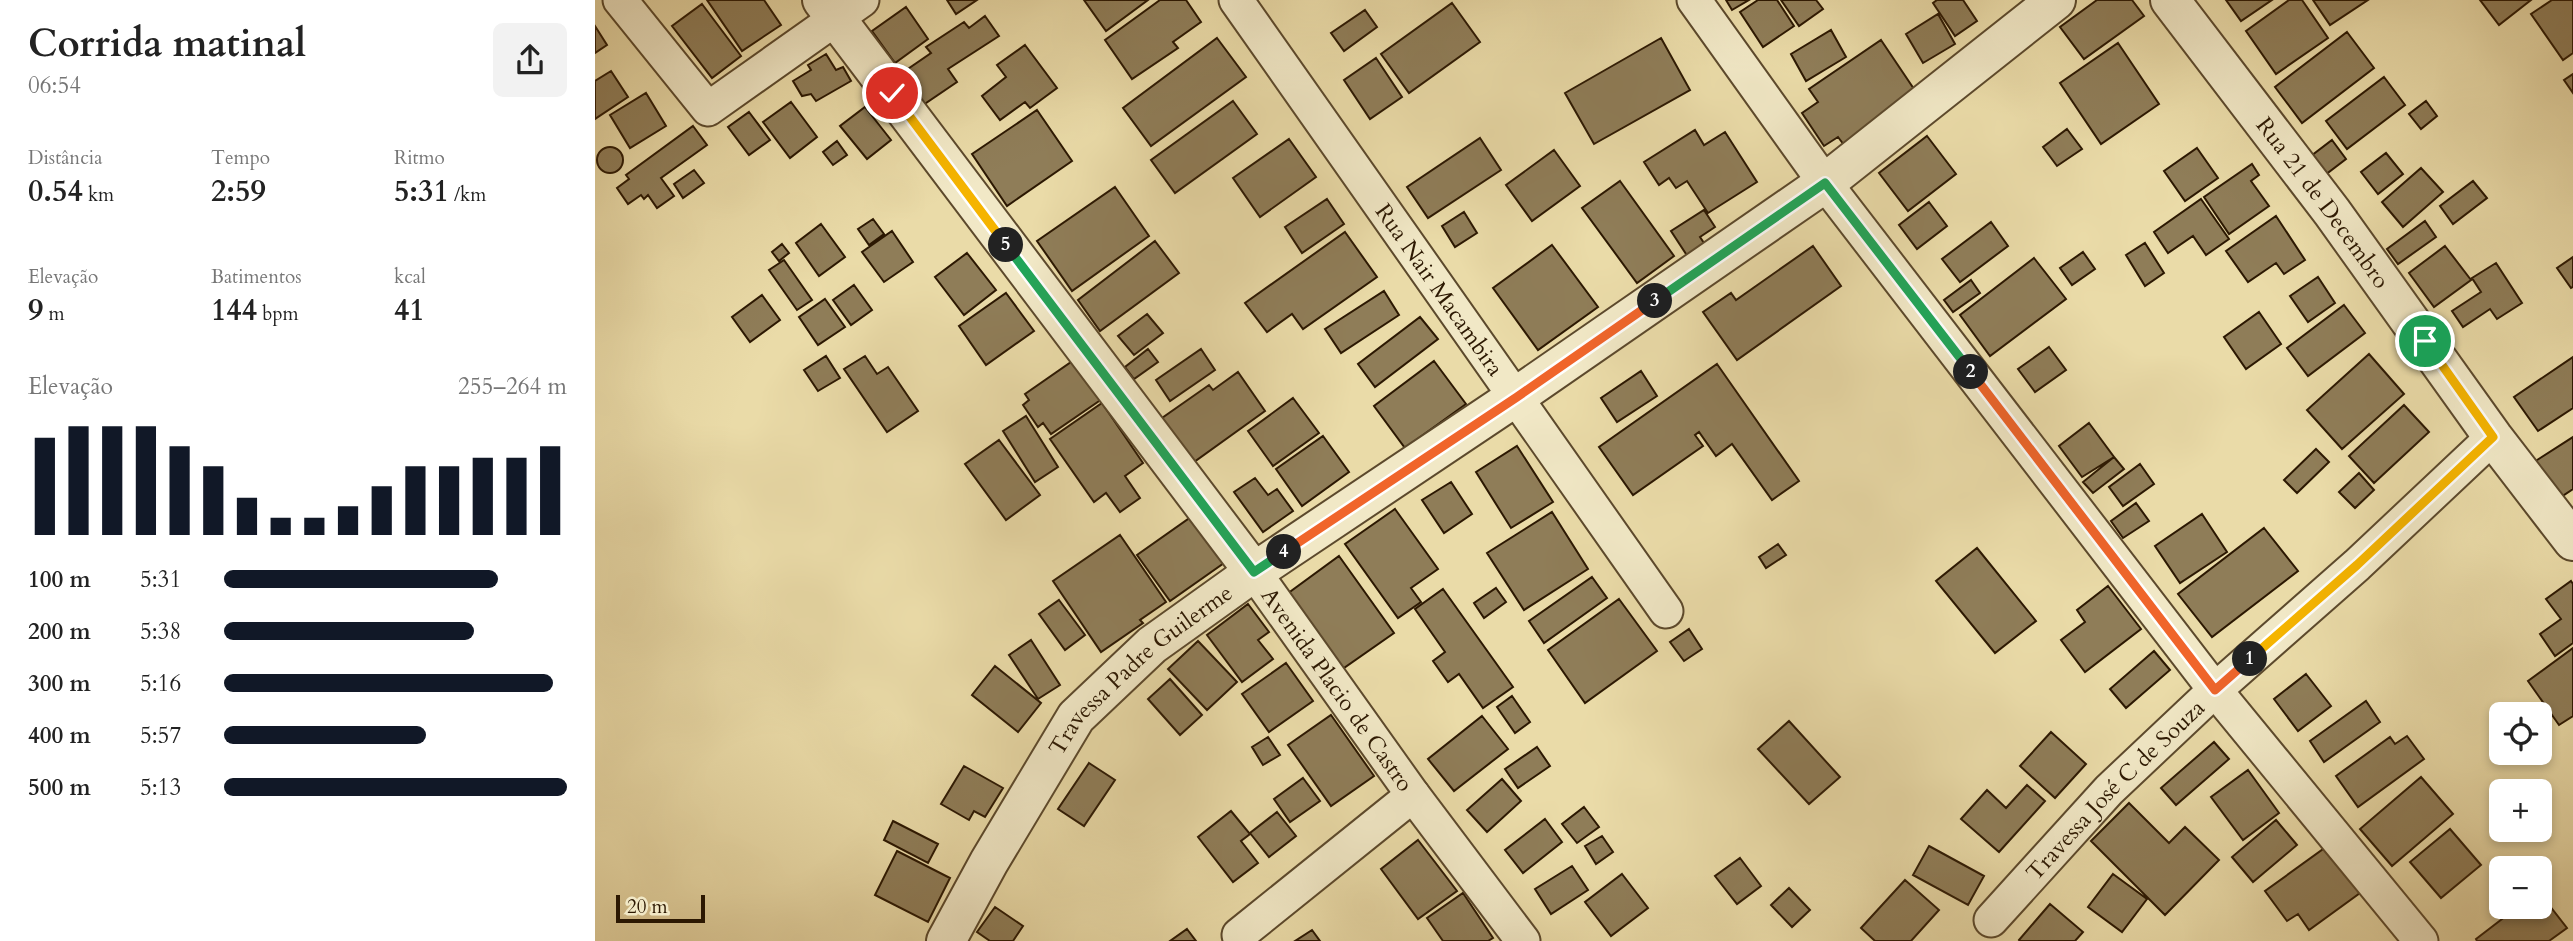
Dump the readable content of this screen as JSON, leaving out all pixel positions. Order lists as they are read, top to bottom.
{
  "streets": {
    "street": [
      "Rua 21 de Decembro",
      "Rua Nair Macambira",
      "Travessa Padre Guilerme",
      "Avenida Placio de Castro",
      "Travessa José C de Souza"
    ]
  },
  "crossings": [
    ["Rua 21 de Decembro", "Travessa José C de Souza"],
    ["Rua Nair Macambira", "Travessa Padre Guilerme"],
    ["Travessa Padre Guilerme", "Avenida Placio de Castro"]
  ],
  "scale_bar": "20 m",
  "page": {
    "heading": ["Corrida matinal", "06:54"],
    "stats": [
      ["Distância", "0.54 km"],
      ["Tempo", "2:59"],
      ["Ritmo", "5:31 /km"],
      ["Elevação", "9 m"],
      ["Batimentos", "144 bpm"],
      ["kcal", "41"]
    ],
    "pins": [
      "5",
      "3",
      "2",
      "4",
      "1"
    ],
    "chart": ["Elevação", "255–264 m"],
    "list": [
      {
        "name": "100 m",
        "note": "5:31"
      },
      {
        "name": "200 m",
        "note": "5:38"
      },
      {
        "name": "300 m",
        "note": "5:16"
      },
      {
        "name": "400 m",
        "note": "5:57"
      },
      {
        "name": "500 m",
        "note": "5:13"
      }
    ],
    "map_buttons": ["+", "−"],
    "scale": "20 m"
  }
}
